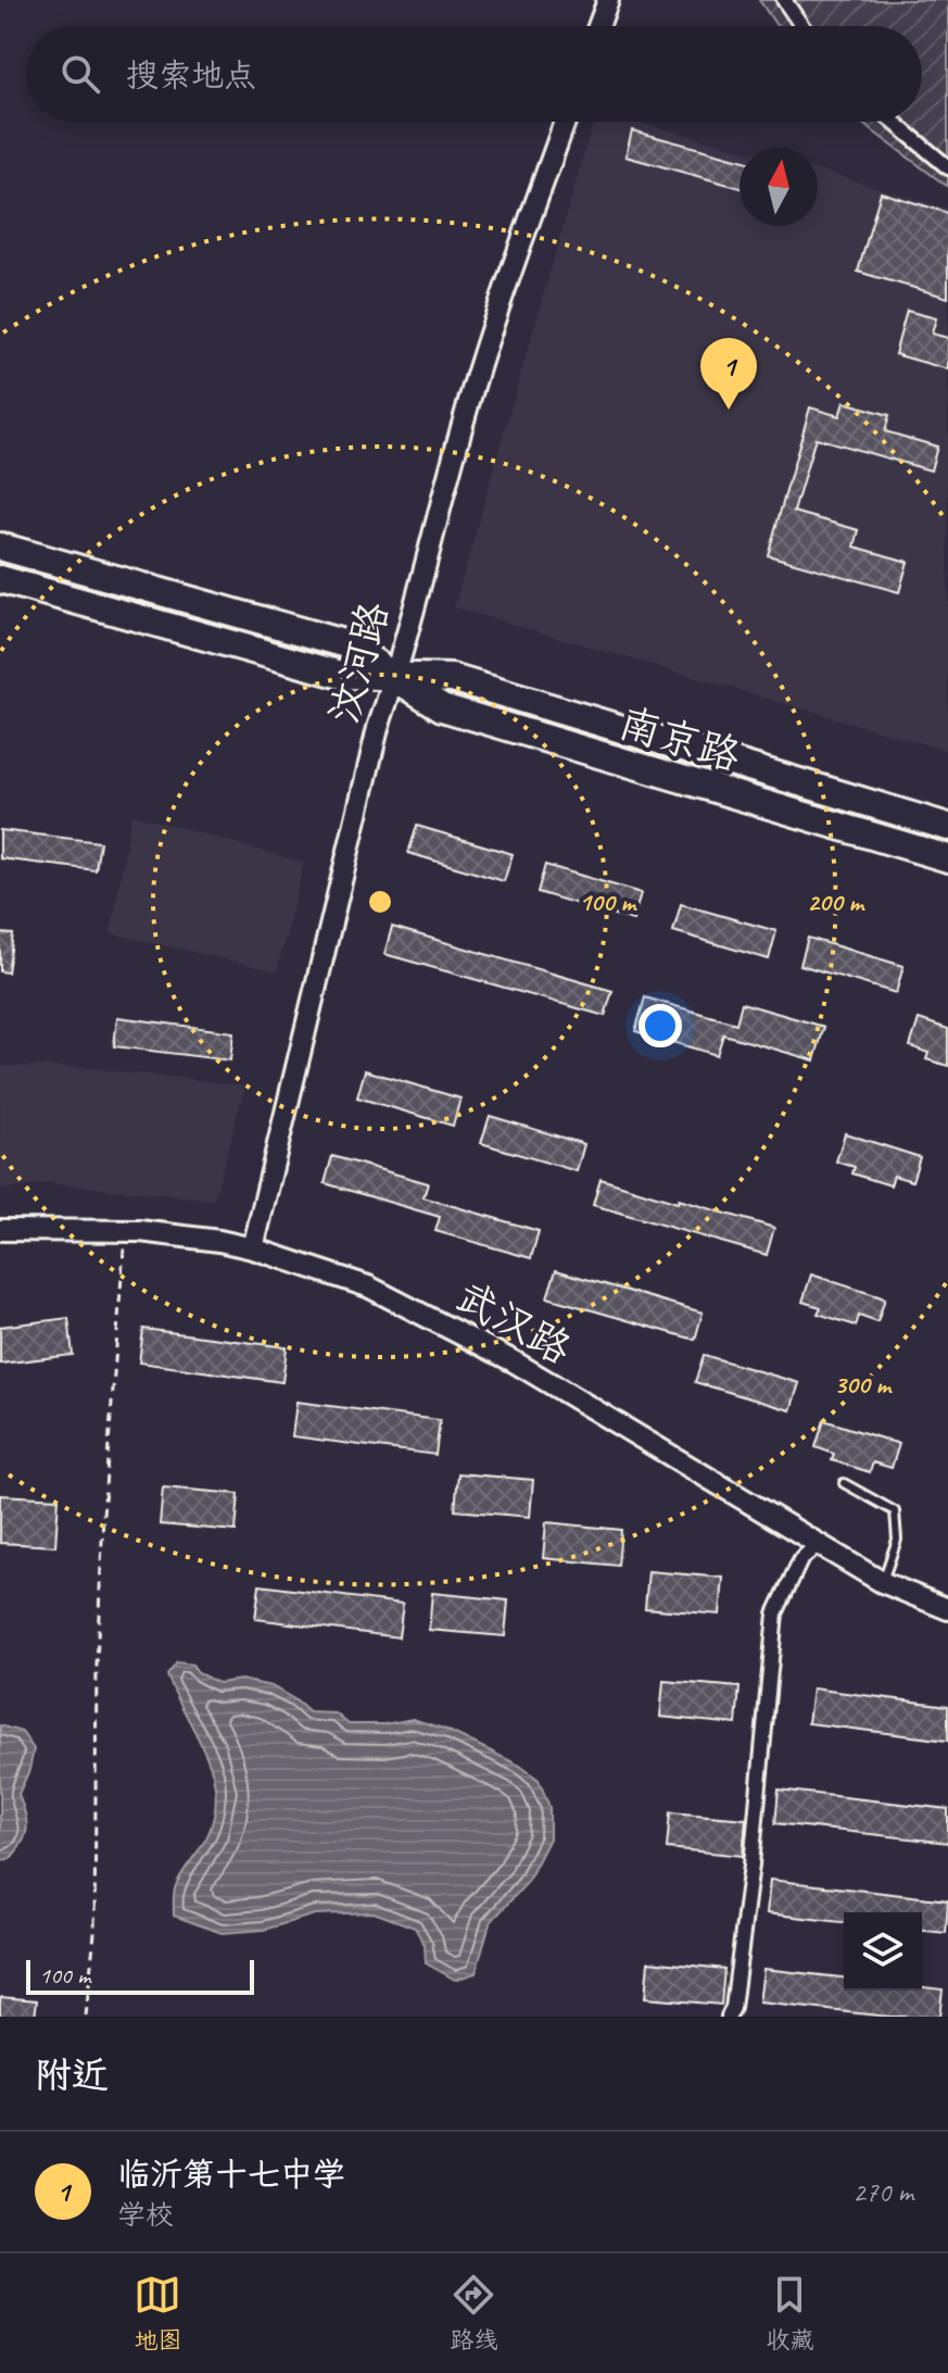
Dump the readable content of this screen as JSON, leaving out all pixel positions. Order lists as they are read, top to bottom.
{
  "streets": {
    "highway": ["南京路"],
    "street": ["汶河路", "武汉路"]
  },
  "crossings": [
    ["汶河路", "南京路"],
    ["汶河路", "武汉路"]
  ],
  "scale_bar": "100 m",
  "north": "top",
  "page": {
    "search": "搜索地点",
    "pins": "1",
    "scale": "100 m",
    "heading": "附近",
    "list": [
      {
        "mark": "1",
        "name": "临沂第十七中学",
        "note": "学校",
        "value": "270 m"
      }
    ],
    "nav": ["地图", "路线", "收藏"]
  },
  "rings": ["100 m", "200 m", "300 m"]
}
